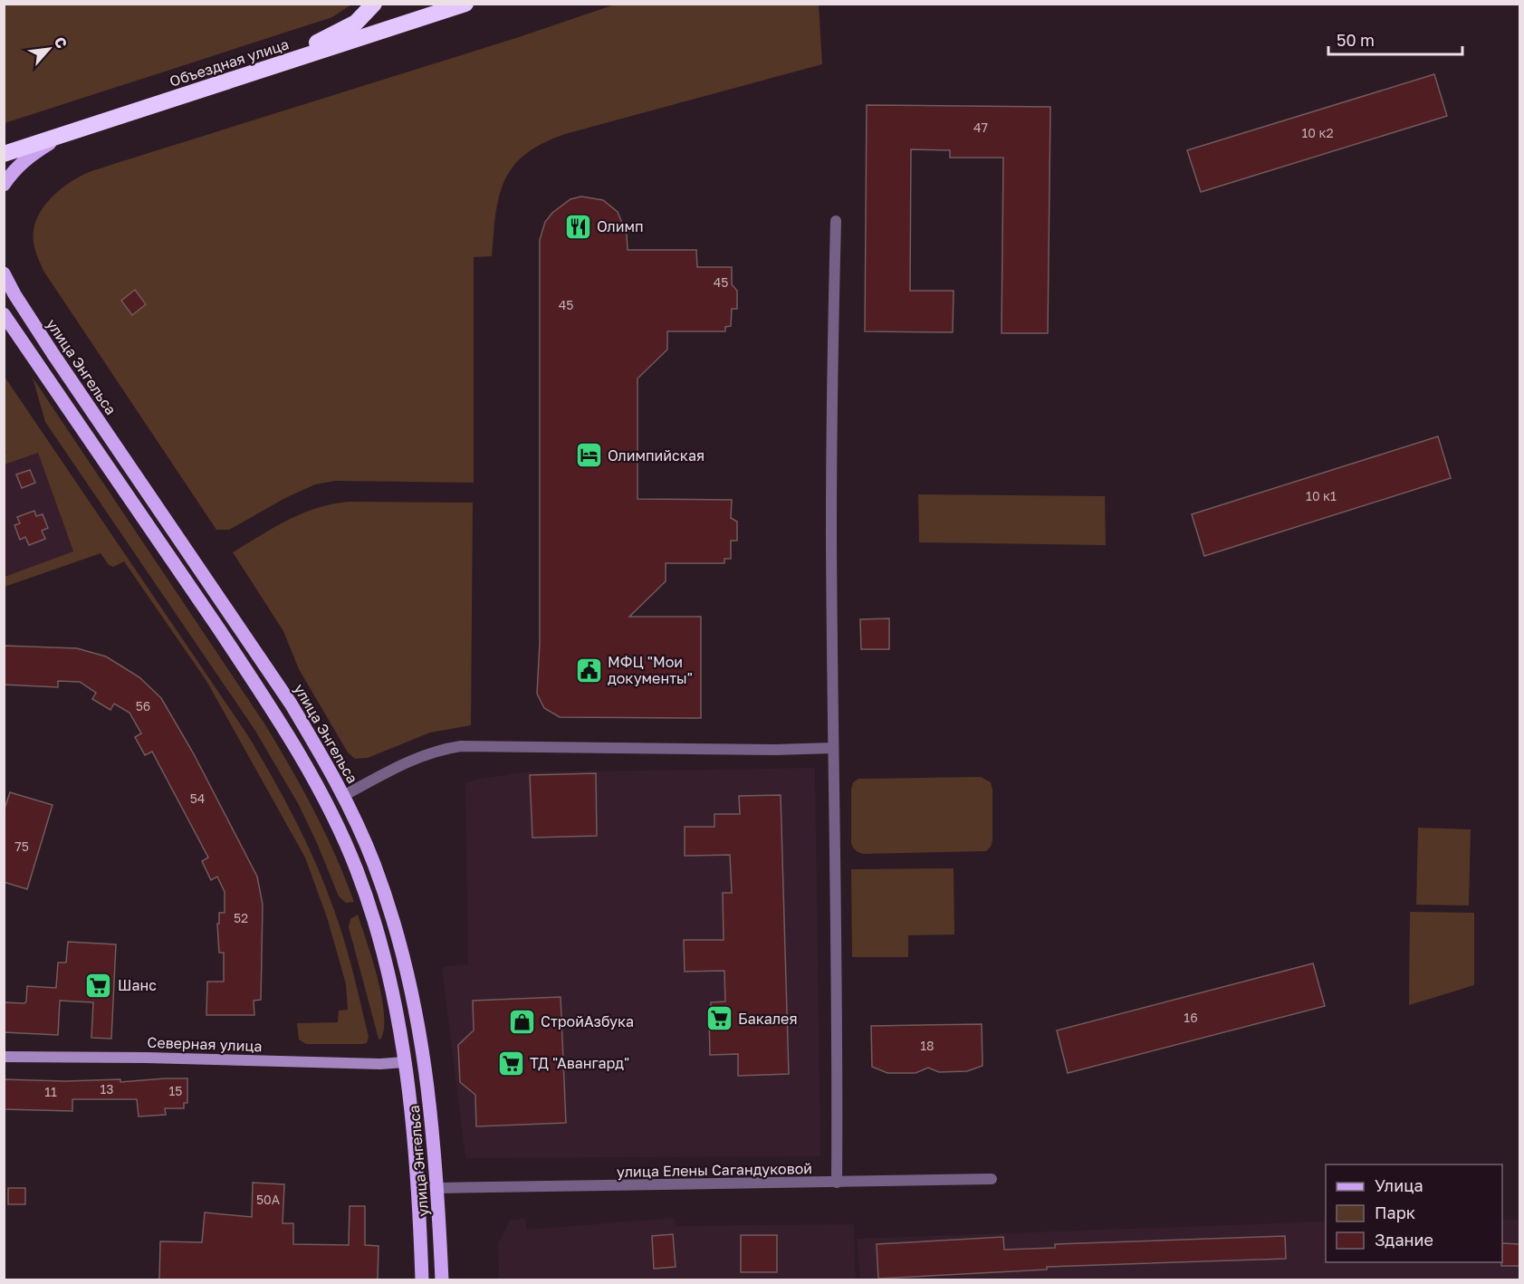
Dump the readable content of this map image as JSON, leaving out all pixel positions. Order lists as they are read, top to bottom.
{
  "streets": {
    "highway": ["Объездная улица"],
    "main road": ["улица Энгельса"],
    "street": ["Северная улица", "улица Елены Сагандуковой"]
  },
  "crossings": [
    ["улица Энгельса", "Северная улица"],
    ["улица Энгельса", "улица Елены Сагандуковой"]
  ],
  "places": {
    "restaurant": ["Олимп"],
    "hotel": ["Олимпийская"],
    "public building": ["МФЦ \"Мои документы\""],
    "supermarket": ["Шанс", "Бакалея", "ТД \"Авангард\""],
    "shop": ["СтройАзбука"]
  },
  "house_numbers": [
    "47",
    "10 к2",
    "45",
    "45",
    "10 к1",
    "56",
    "54",
    "75",
    "52",
    "16",
    "18",
    "13",
    "15",
    "11",
    "50А"
  ],
  "legend": ["Улица", "Парк", "Здание"],
  "scale_bar": "50 m",
  "north": "top right"
}
